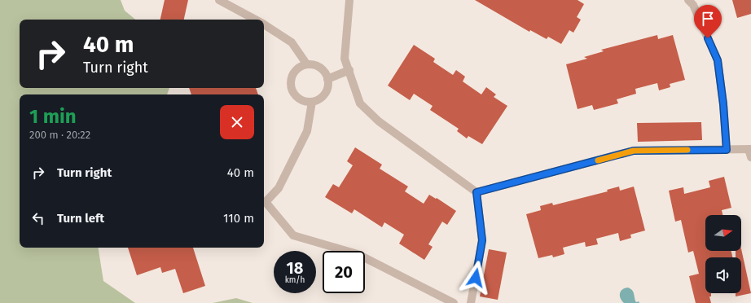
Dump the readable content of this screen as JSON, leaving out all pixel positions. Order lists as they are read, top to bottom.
{
  "north": "right",
  "page": {
    "turn": ["40 m", "Turn right"],
    "heading": ["1 min", "200 m · 20:22"],
    "list": [
      {
        "name": "Turn right",
        "value": "40 m"
      },
      {
        "name": "Turn left",
        "value": "110 m"
      }
    ],
    "speed": "18 km/h",
    "limit": "20"
  }
}
